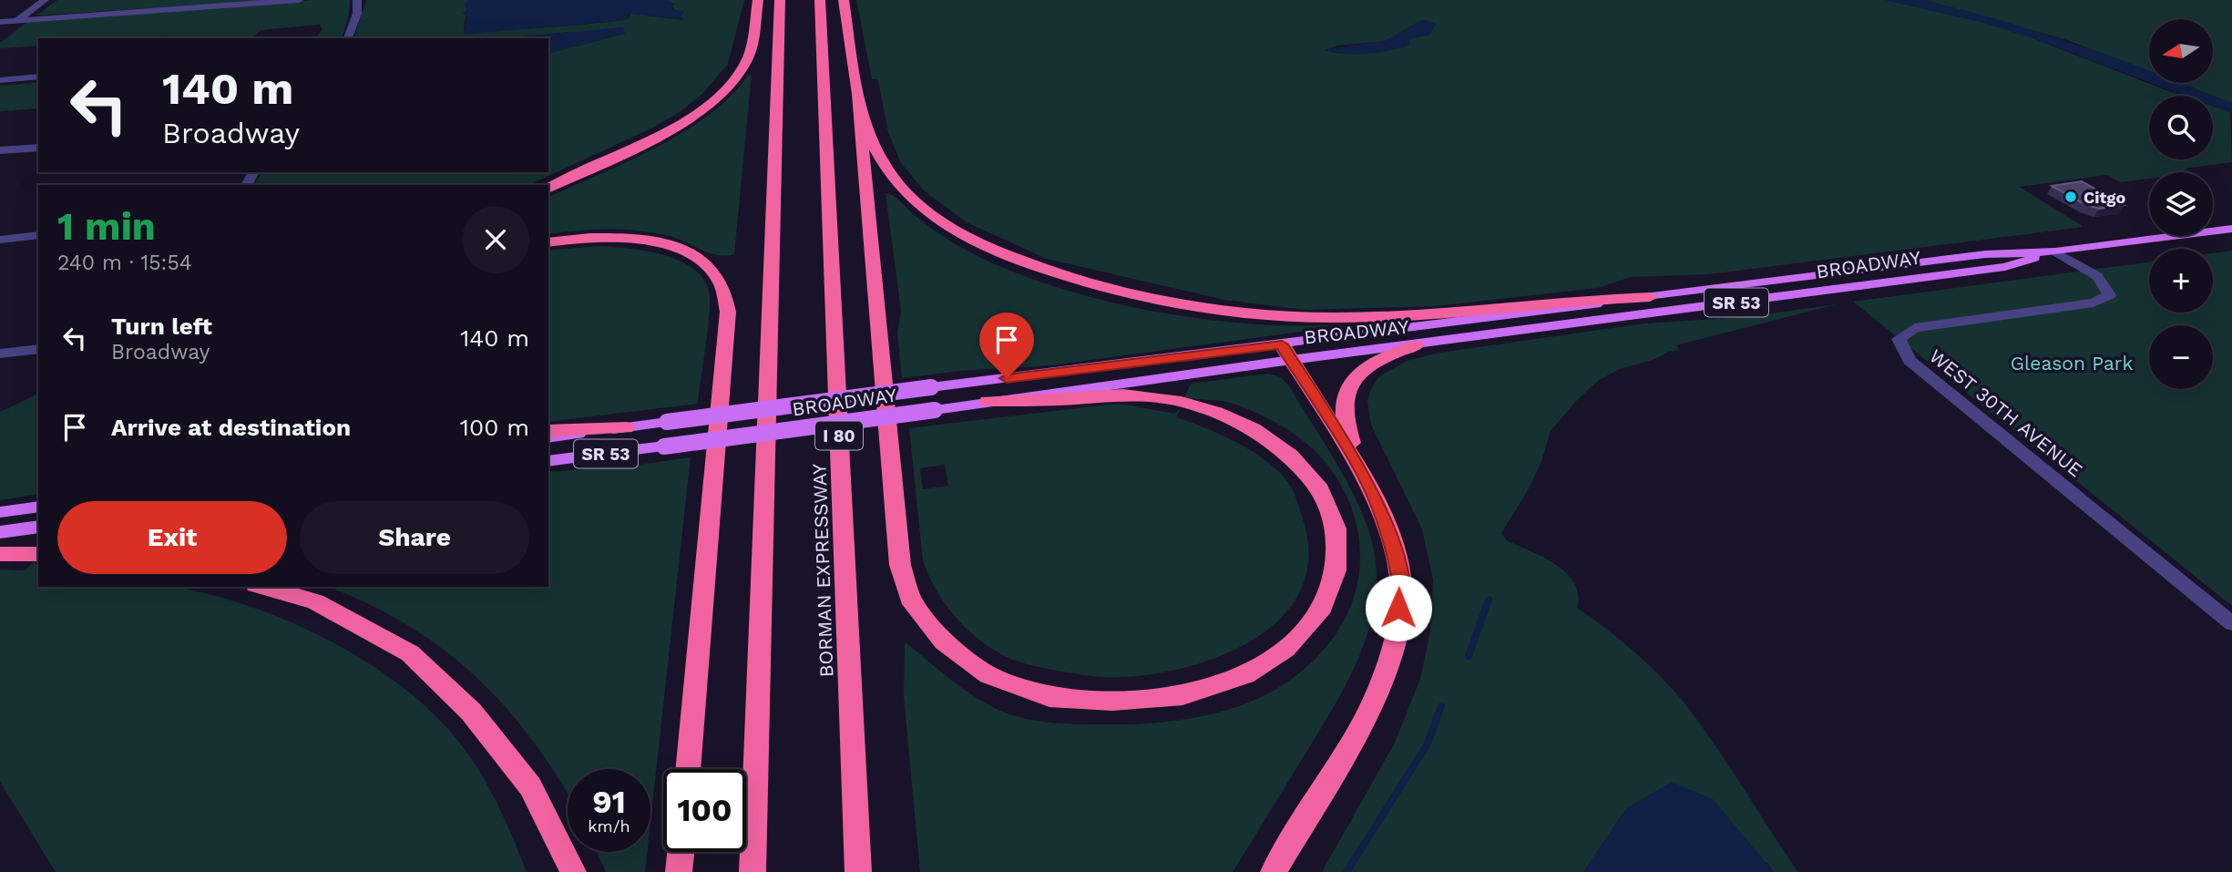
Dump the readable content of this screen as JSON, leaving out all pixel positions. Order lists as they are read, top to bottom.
{
  "streets": {
    "highway": ["I 80", "BORMAN EXPRESSWAY"],
    "main road": ["BROADWAY", "SR 53"],
    "street": ["WEST 30TH AVENUE"]
  },
  "crossings": [
    ["BROADWAY", "WEST 30TH AVENUE"]
  ],
  "parks": ["Gleason Park"],
  "places": ["Citgo"],
  "north": "left",
  "page": {
    "map_buttons": ["+", "−"],
    "turn": ["140 m", "Broadway"],
    "heading": ["1 min", "240 m · 15:54"],
    "list": [
      {
        "name": "Turn left",
        "note": "Broadway",
        "value": "140 m"
      },
      {
        "name": "Arrive at destination",
        "value": "100 m"
      }
    ],
    "buttons": ["Exit", "Share"],
    "speed": "91 km/h",
    "limit": "100"
  }
}
